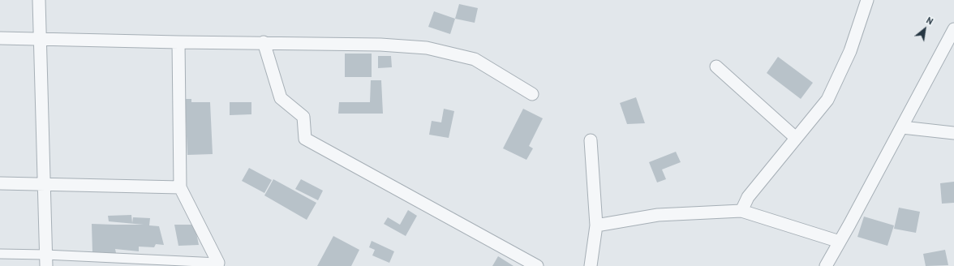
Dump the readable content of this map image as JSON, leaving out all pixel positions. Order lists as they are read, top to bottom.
{
  "north": "top right"
}
